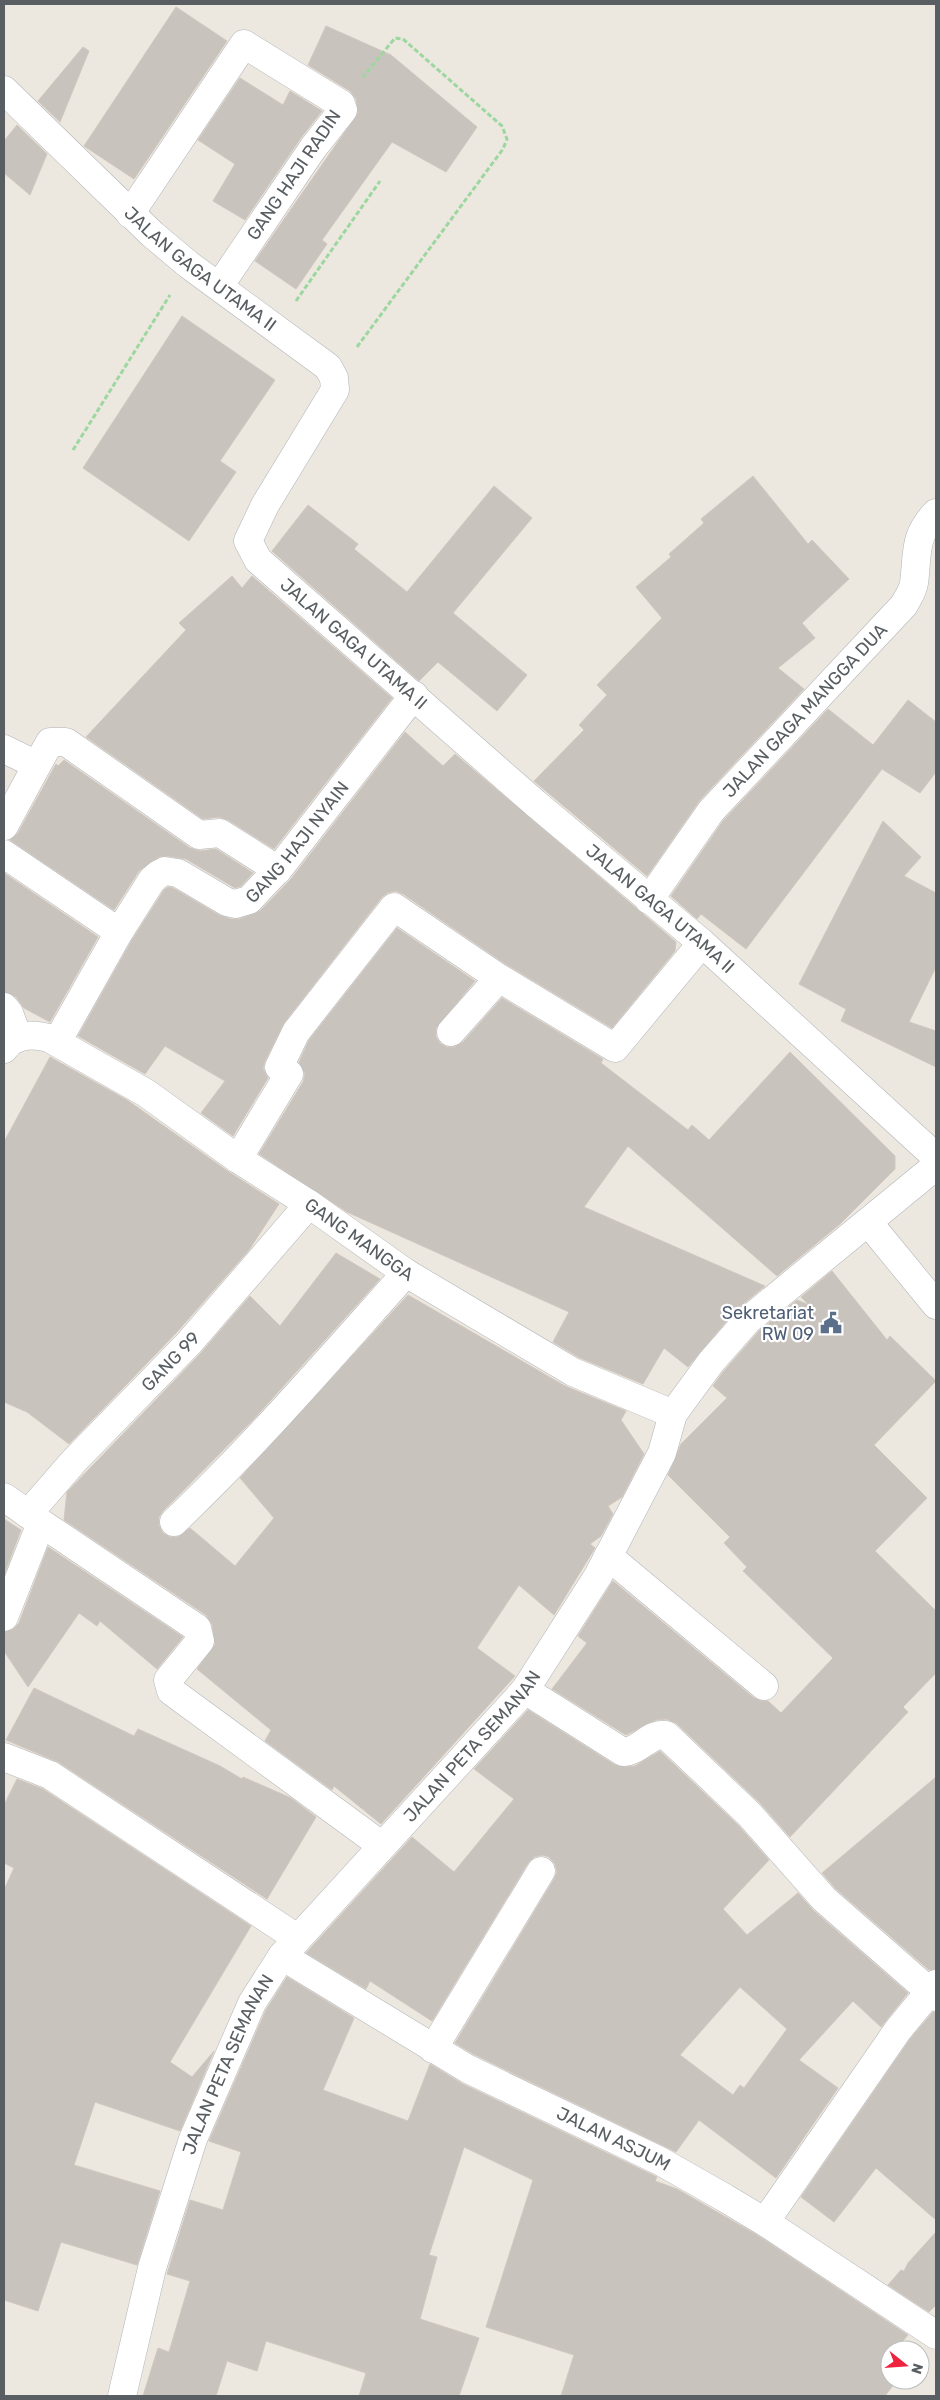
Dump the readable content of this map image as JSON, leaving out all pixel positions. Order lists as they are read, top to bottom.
{
  "streets": {
    "street": [
      "GANG HAJI RADIN",
      "JALAN GAGA UTAMA II",
      "JALAN GAGA MANGGA DUA",
      "GANG HAJI NYAIN",
      "GANG MANGGA",
      "GANG 99",
      "JALAN PETA SEMANAN",
      "JALAN ASJUM"
    ]
  },
  "crossings": [
    ["GANG HAJI RADIN", "JALAN GAGA UTAMA II"],
    ["JALAN GAGA UTAMA II", "JALAN GAGA MANGGA DUA"],
    ["JALAN GAGA UTAMA II", "GANG HAJI NYAIN"],
    ["GANG MANGGA", "GANG 99"],
    ["GANG MANGGA", "JALAN PETA SEMANAN"],
    ["JALAN PETA SEMANAN", "JALAN ASJUM"]
  ],
  "places": {
    "public building": ["Sekretariat RW 09"]
  },
  "north": "right"
}
